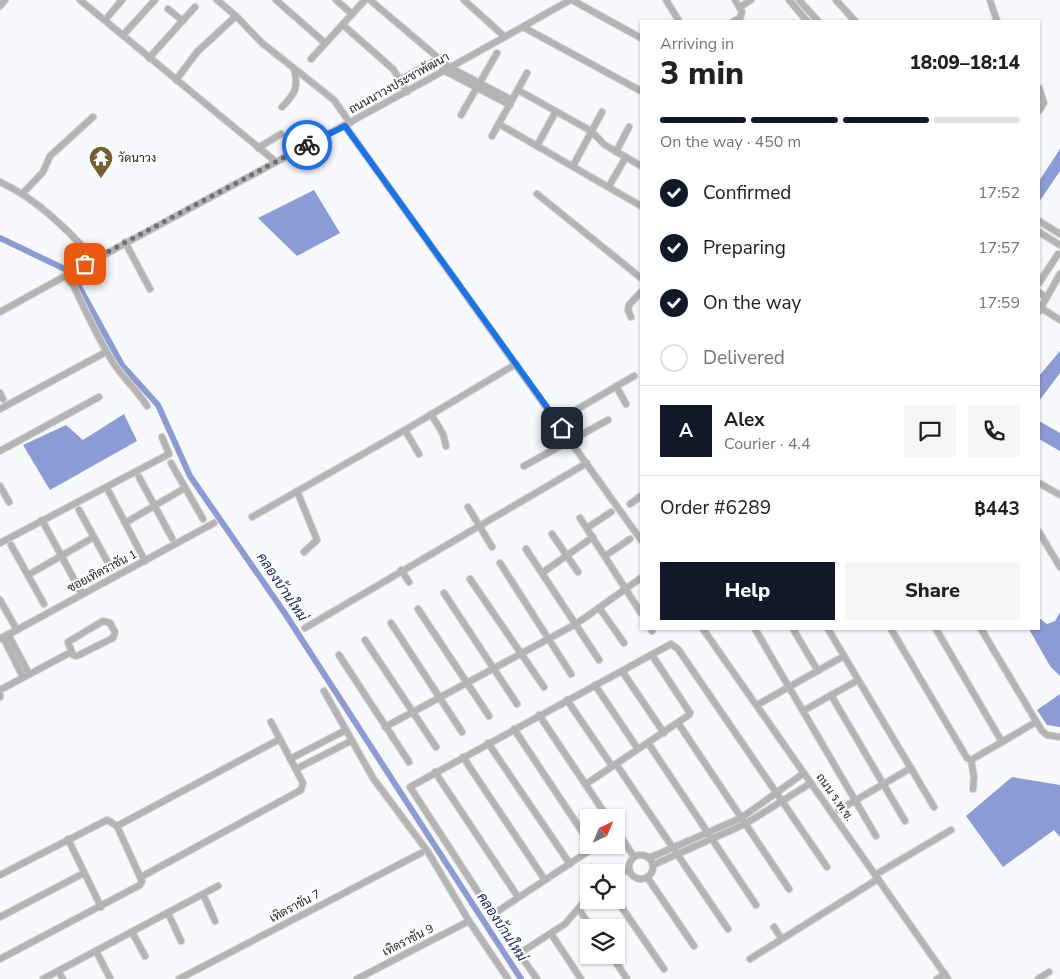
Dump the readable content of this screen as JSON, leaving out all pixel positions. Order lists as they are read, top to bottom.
{
  "streets": {
    "street": [
      "ถนนนาวงประชาพัฒนา",
      "ซอยเทิดราชัน 1",
      "ถนน ร.พ.ช.",
      "เทิดราชัน 7",
      "เทิดราชัน 9"
    ]
  },
  "water": ["คลองบ้านใหม่"],
  "places": {
    "temple": ["วัดนาวง"]
  },
  "north": "top right",
  "page": {
    "heading": ["3 min", "Arriving in", "18:09–18:14"],
    "panel": [
      "Alex",
      "Courier · 4.4",
      "Order #6289",
      "฿443"
    ],
    "bar": "On the way · 450 m",
    "list": [
      ["Confirmed", "17:52"],
      ["Preparing", "17:57"],
      ["On the way", "17:59"],
      "Delivered"
    ],
    "round": "A",
    "buttons": ["Help", "Share"]
  }
}
